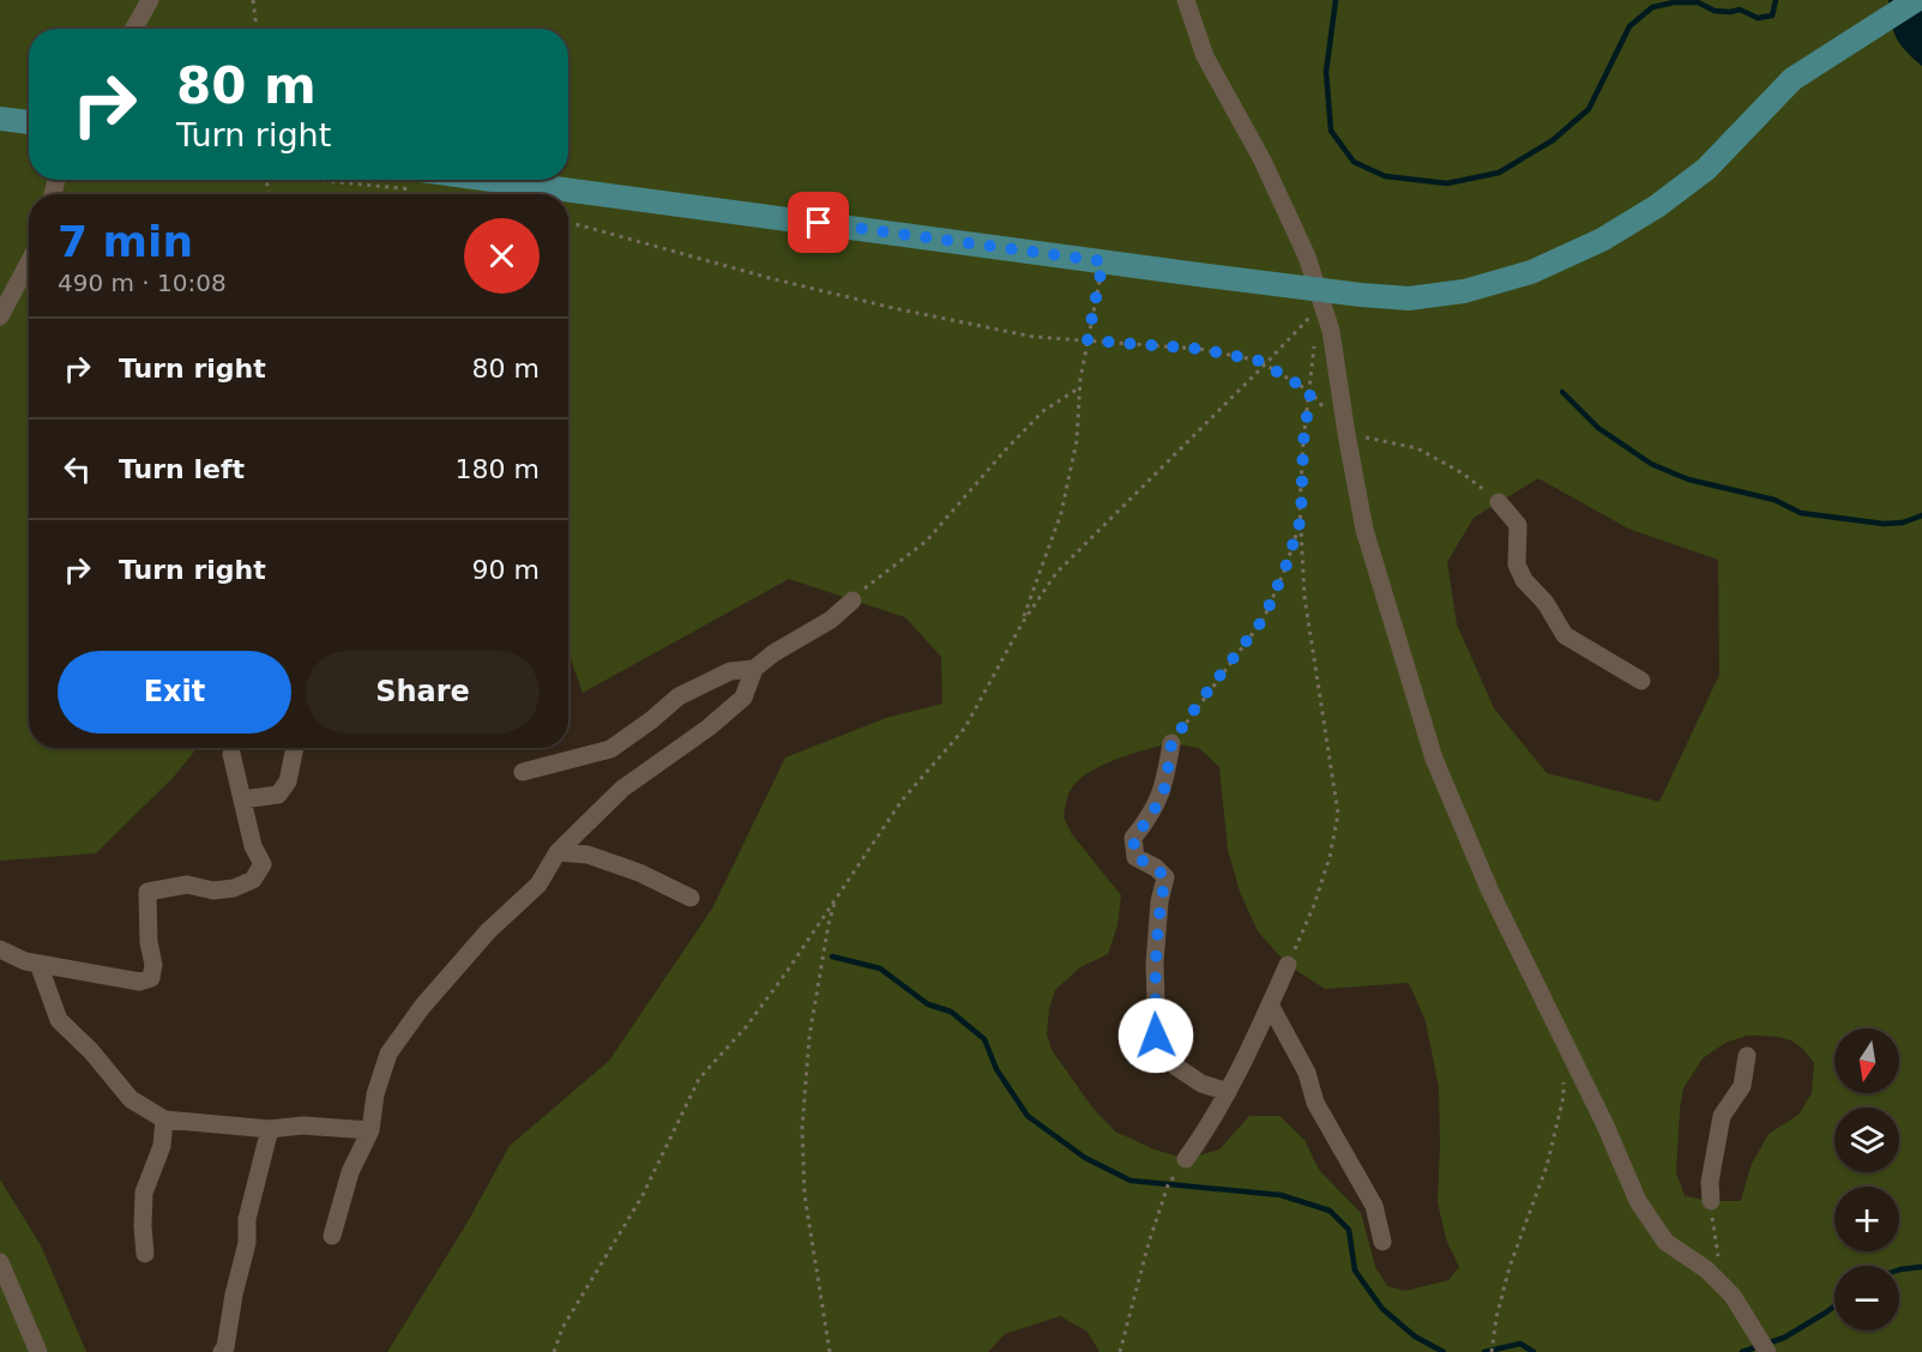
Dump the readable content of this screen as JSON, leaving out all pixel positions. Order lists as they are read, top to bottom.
{
  "north": "bottom",
  "page": {
    "turn": ["80 m", "Turn right"],
    "heading": ["7 min", "490 m · 10:08"],
    "list": [
      {
        "name": "Turn right",
        "value": "80 m"
      },
      {
        "name": "Turn left",
        "value": "180 m"
      },
      {
        "name": "Turn right",
        "value": "90 m"
      }
    ],
    "buttons": ["Exit", "Share"],
    "map_buttons": ["+", "−"]
  }
}
